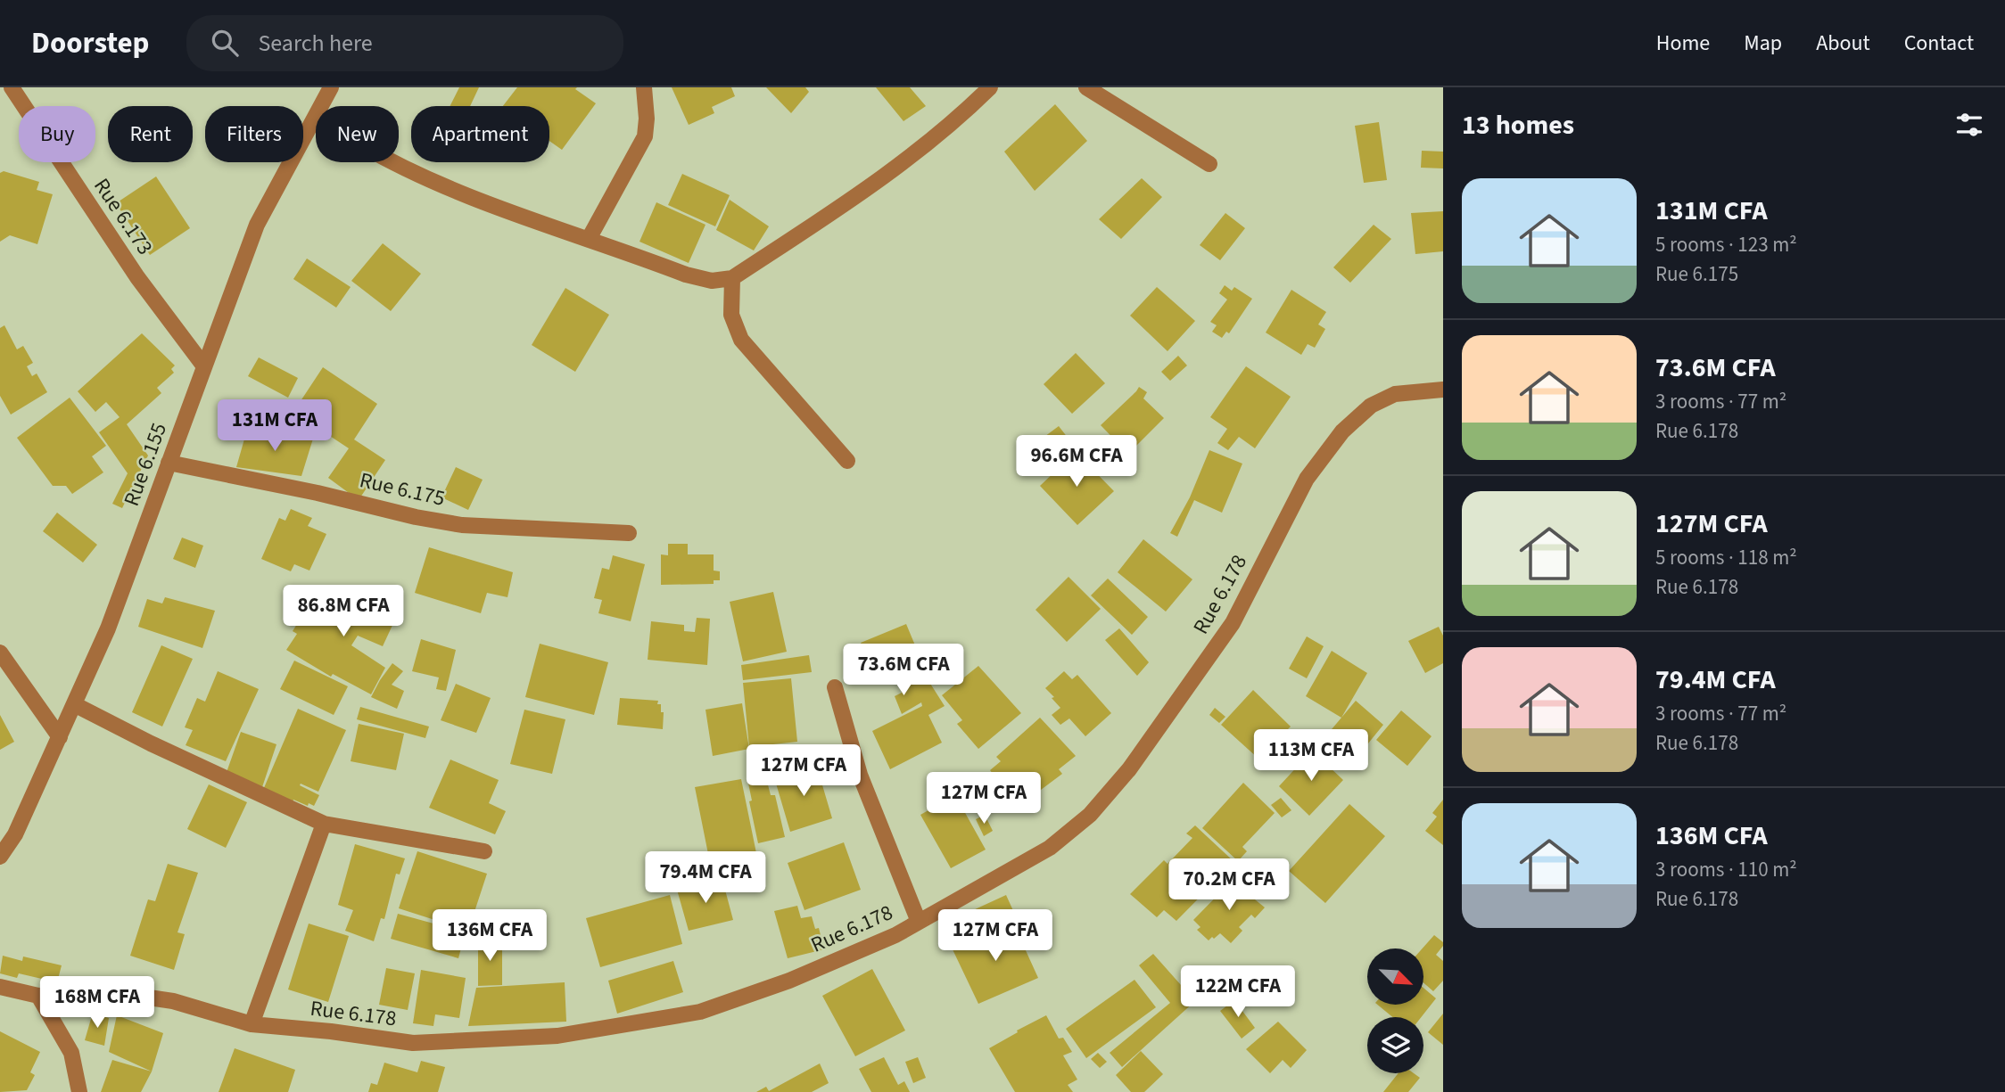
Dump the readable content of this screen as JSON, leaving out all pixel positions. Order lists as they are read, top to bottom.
{
  "streets": {
    "street": [
      "Rue 6.173",
      "Rue 6.155",
      "Rue 6.175",
      "Rue 6.178"
    ]
  },
  "crossings": [
    ["Rue 6.173", "Rue 6.155"],
    ["Rue 6.155", "Rue 6.175"]
  ],
  "north": "bottom right",
  "page": {
    "header": "Doorstep",
    "search": "Search here",
    "nav": [
      "Home",
      "Map",
      "About",
      "Contact"
    ],
    "heading": "13 homes",
    "chip": [
      "Buy",
      "Rent",
      "Filters",
      "New",
      "Apartment"
    ],
    "list": [
      {
        "name": "131M CFA",
        "note": "5 rooms · 123 m² · Rue 6.175"
      },
      {
        "name": "73.6M CFA",
        "note": "3 rooms · 77 m² · Rue 6.178"
      },
      {
        "name": "127M CFA",
        "note": "5 rooms · 118 m² · Rue 6.178"
      },
      {
        "name": "79.4M CFA",
        "note": "3 rooms · 77 m² · Rue 6.178"
      },
      {
        "name": "136M CFA",
        "note": "3 rooms · 110 m² · Rue 6.178"
      }
    ],
    "price": [
      "131M CFA",
      "96.6M CFA",
      "86.8M CFA",
      "73.6M CFA",
      "113M CFA",
      "127M CFA",
      "127M CFA",
      "79.4M CFA",
      "70.2M CFA",
      "136M CFA",
      "127M CFA",
      "122M CFA",
      "168M CFA"
    ]
  }
}
